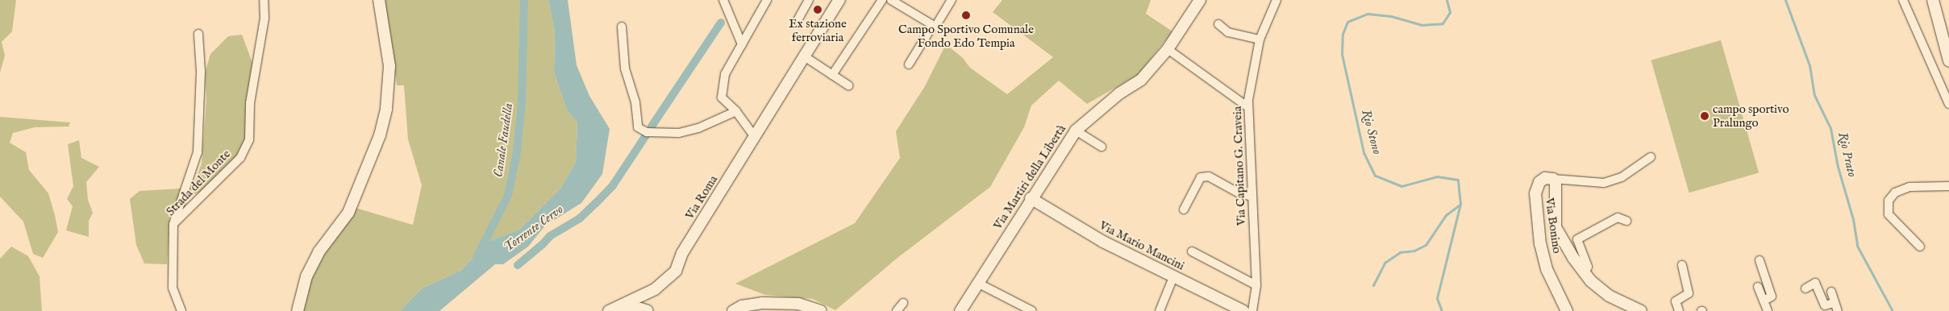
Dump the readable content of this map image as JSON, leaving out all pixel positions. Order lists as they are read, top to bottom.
{
  "streets": {
    "street": [
      "Via Capitano G. Craveia",
      "Via Martiri della Libertà",
      "Strada del Monte",
      "Via Roma",
      "Via Bonino",
      "Via Mario Mancini"
    ]
  },
  "crossings": [
    ["Via Martiri della Libertà", "Via Mario Mancini"]
  ],
  "water": [
    "Rio Stono",
    "Canale Faudella",
    "Rio Prato",
    "Torrente Cervo"
  ],
  "places": ["Ex stazione ferroviaria", "Campo Sportivo Comunale Fondo Edo Tempia", "campo sportivo Pralungo"]
}
